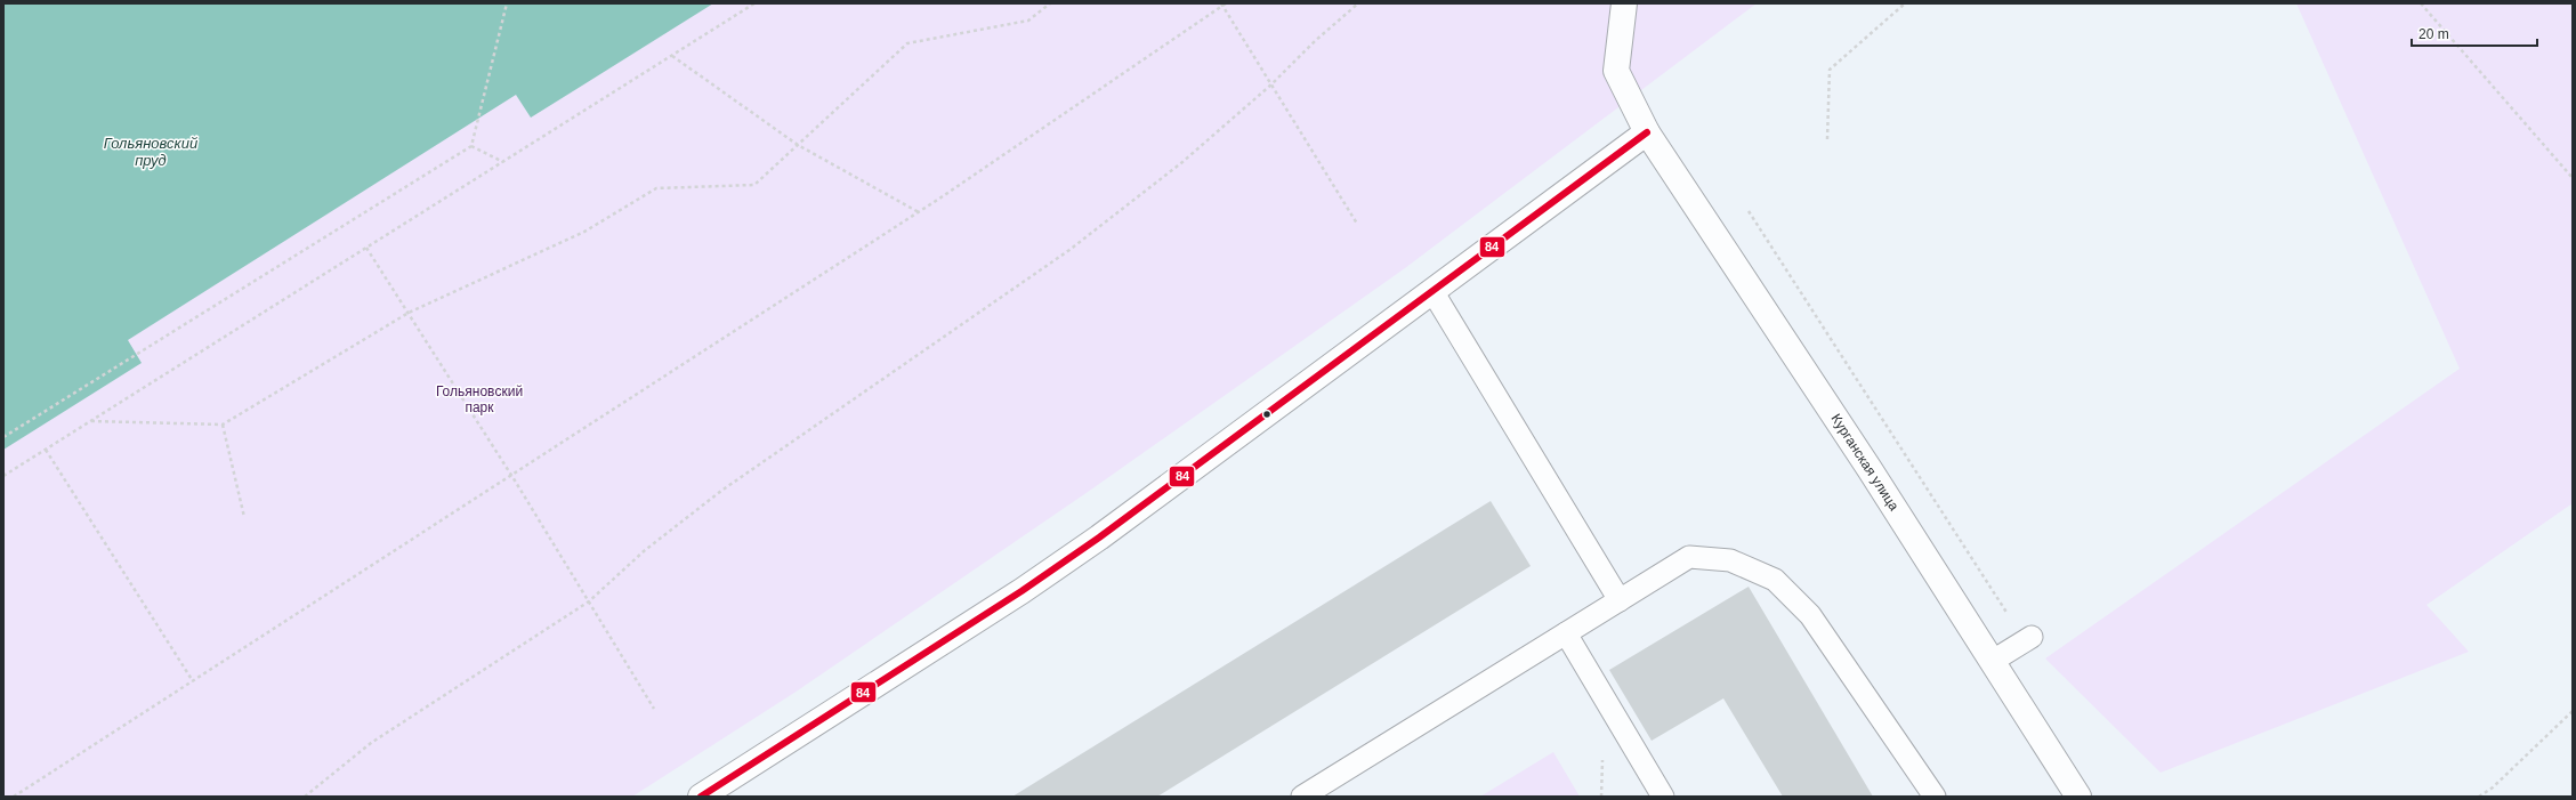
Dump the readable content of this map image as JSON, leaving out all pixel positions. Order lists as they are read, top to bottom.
{
  "streets": {
    "main road": ["Курганская улица"]
  },
  "water": ["Гольяновский пруд"],
  "parks": ["Гольяновcкий парк"],
  "lines": ["transit line 84"],
  "scale_bar": "20 m"
}
